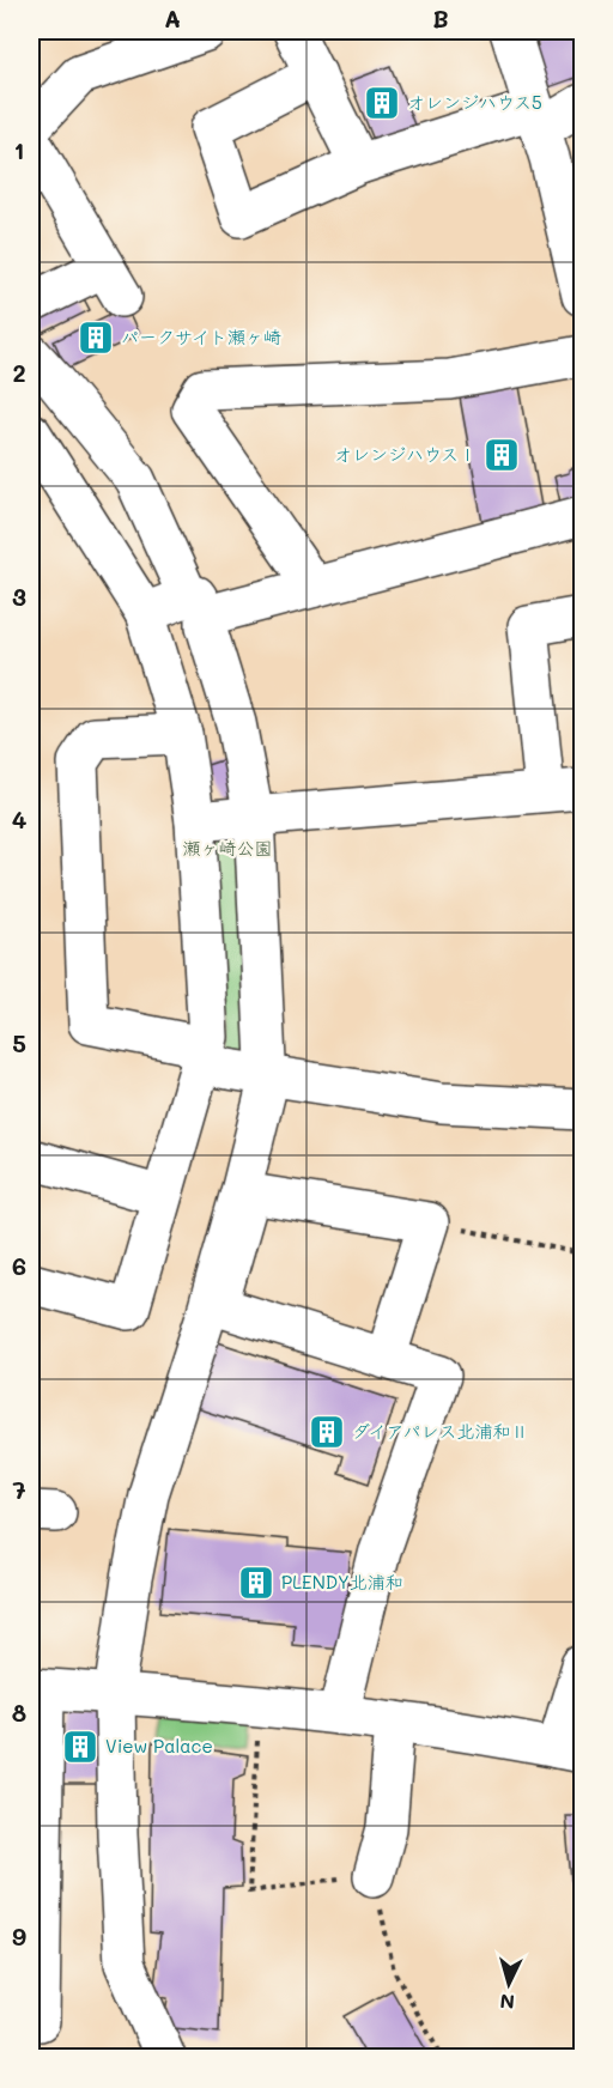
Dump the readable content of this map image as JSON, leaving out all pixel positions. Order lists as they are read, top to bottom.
{
  "parks": ["瀬ヶ崎公園"],
  "places": {
    "building": [
      "オレンジハウス5",
      "パークサイト瀬ヶ崎",
      "オレンジハウスⅠ",
      "ダイアパレス北浦和Ⅱ",
      "PLENDY北浦和",
      "View Palace"
    ]
  },
  "north": "bottom",
  "grid": {
    "columns": ["A", "B"],
    "rows": [
      "1",
      "2",
      "3",
      "4",
      "5",
      "6",
      "7",
      "8",
      "9"
    ]
  }
}
